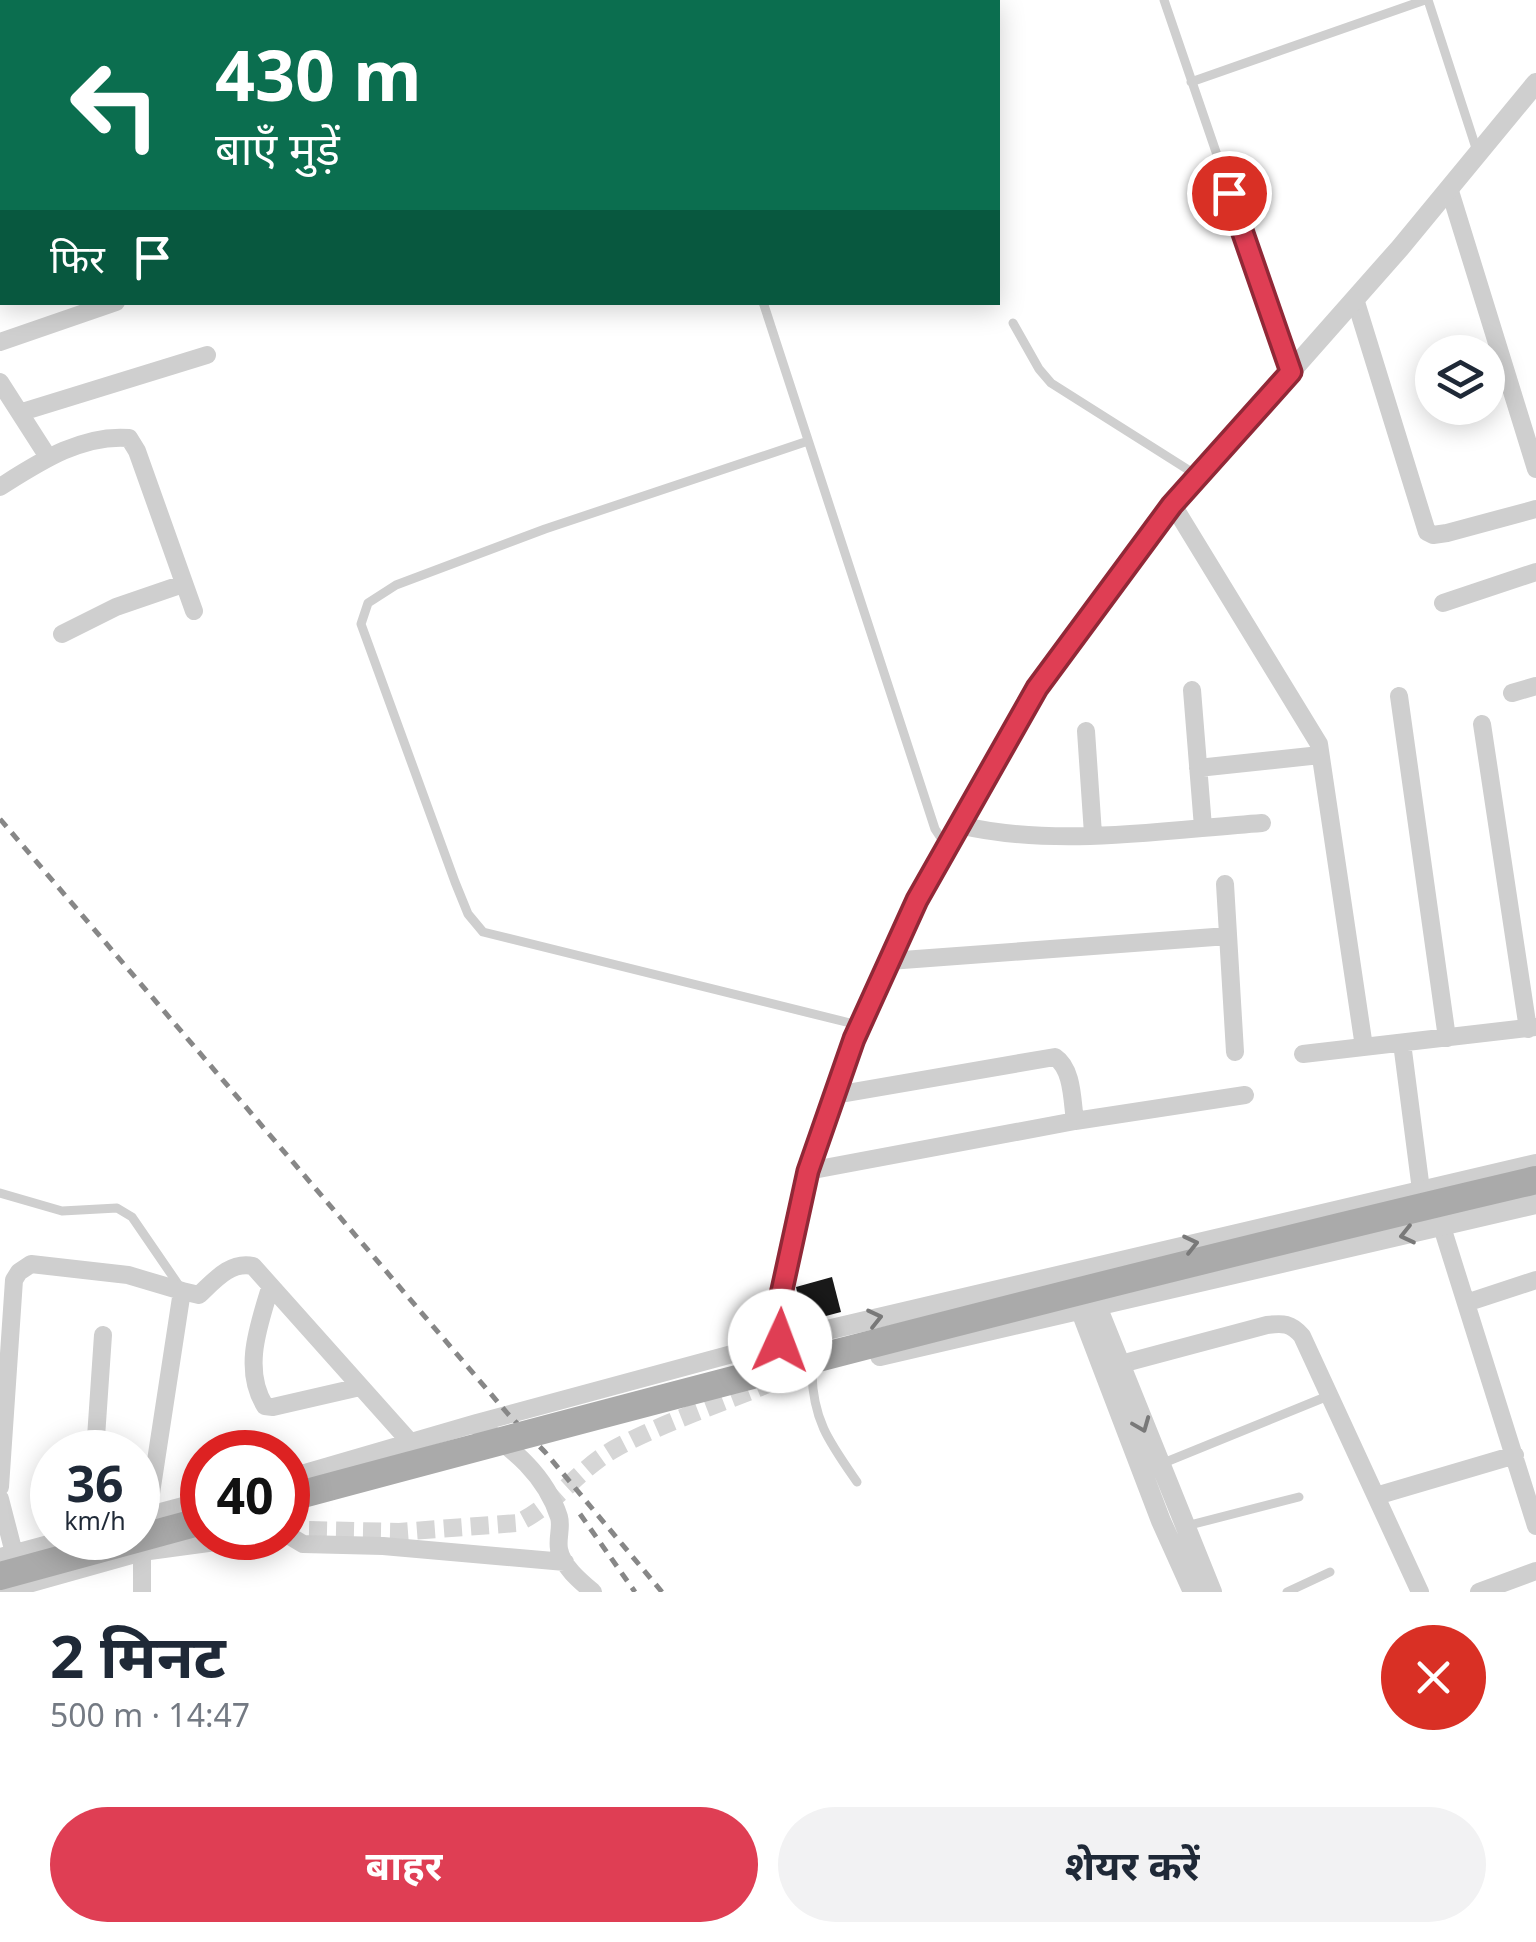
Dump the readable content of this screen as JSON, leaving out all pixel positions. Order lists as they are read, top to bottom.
{
  "page": {
    "turn": ["430 m", "बाएँ मुड़ें"],
    "then": "फिर",
    "speed": "36 km/h",
    "limit": "40",
    "heading": ["2 मिनट", "500 m · 14:47"],
    "buttons": ["बाहर", "शेयर करें"]
  }
}
